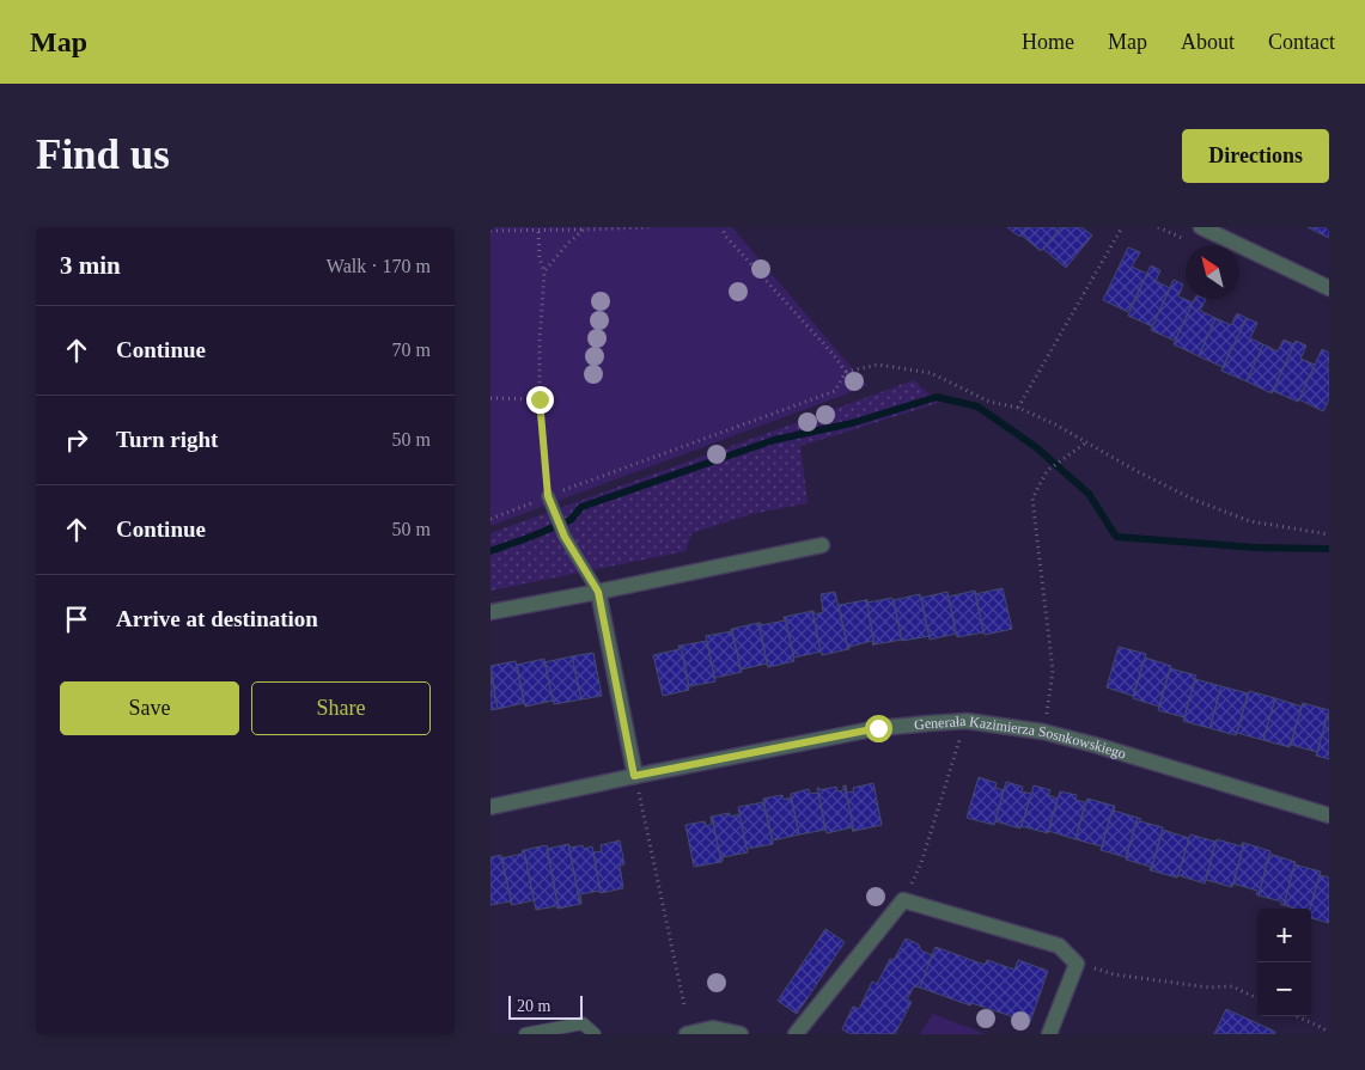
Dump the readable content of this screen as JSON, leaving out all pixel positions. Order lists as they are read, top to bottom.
{
  "streets": {
    "street": ["Generała Kazimierza Sosnkowskiego"]
  },
  "scale_bar": "20 m",
  "north": "top left",
  "page": {
    "header": "Map",
    "nav": [
      "Home",
      "Map",
      "About",
      "Contact"
    ],
    "buttons": [
      "Directions",
      ["Save", "Share"]
    ],
    "title": "Find us",
    "heading": ["3 min", "Walk · 170 m"],
    "list": [
      ["Continue", "70 m"],
      ["Turn right", "50 m"],
      ["Continue", "50 m"],
      "Arrive at destination"
    ],
    "map_buttons": ["+", "−"],
    "scale": "20 m"
  }
}
